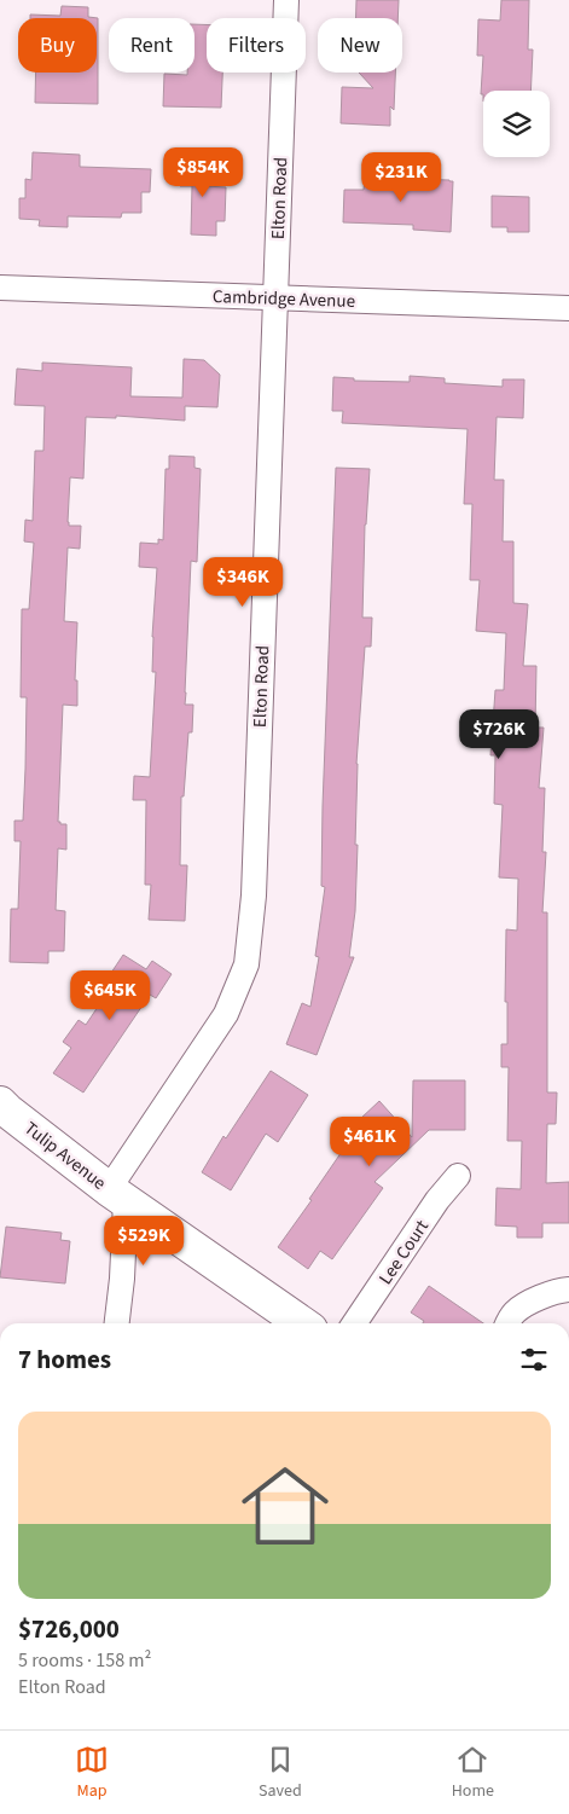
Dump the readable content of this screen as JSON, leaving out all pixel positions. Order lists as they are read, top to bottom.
{
  "streets": {
    "main road": ["Tulip Avenue"],
    "street": ["Elton Road", "Cambridge Avenue", "Lee Court"]
  },
  "crossings": [
    ["Elton Road", "Cambridge Avenue"],
    ["Elton Road", "Tulip Avenue"]
  ],
  "page": {
    "chip": [
      "Buy",
      "Rent",
      "Filters",
      "New"
    ],
    "price": [
      "$854K",
      "$231K",
      "$346K",
      "$726K",
      "$645K",
      "$461K",
      "$529K"
    ],
    "heading": "7 homes",
    "list": [
      {
        "name": "$726,000",
        "note": "5 rooms · 158 m² · Elton Road"
      }
    ],
    "tabs": ["Map", "Saved", "Home"]
  }
}
